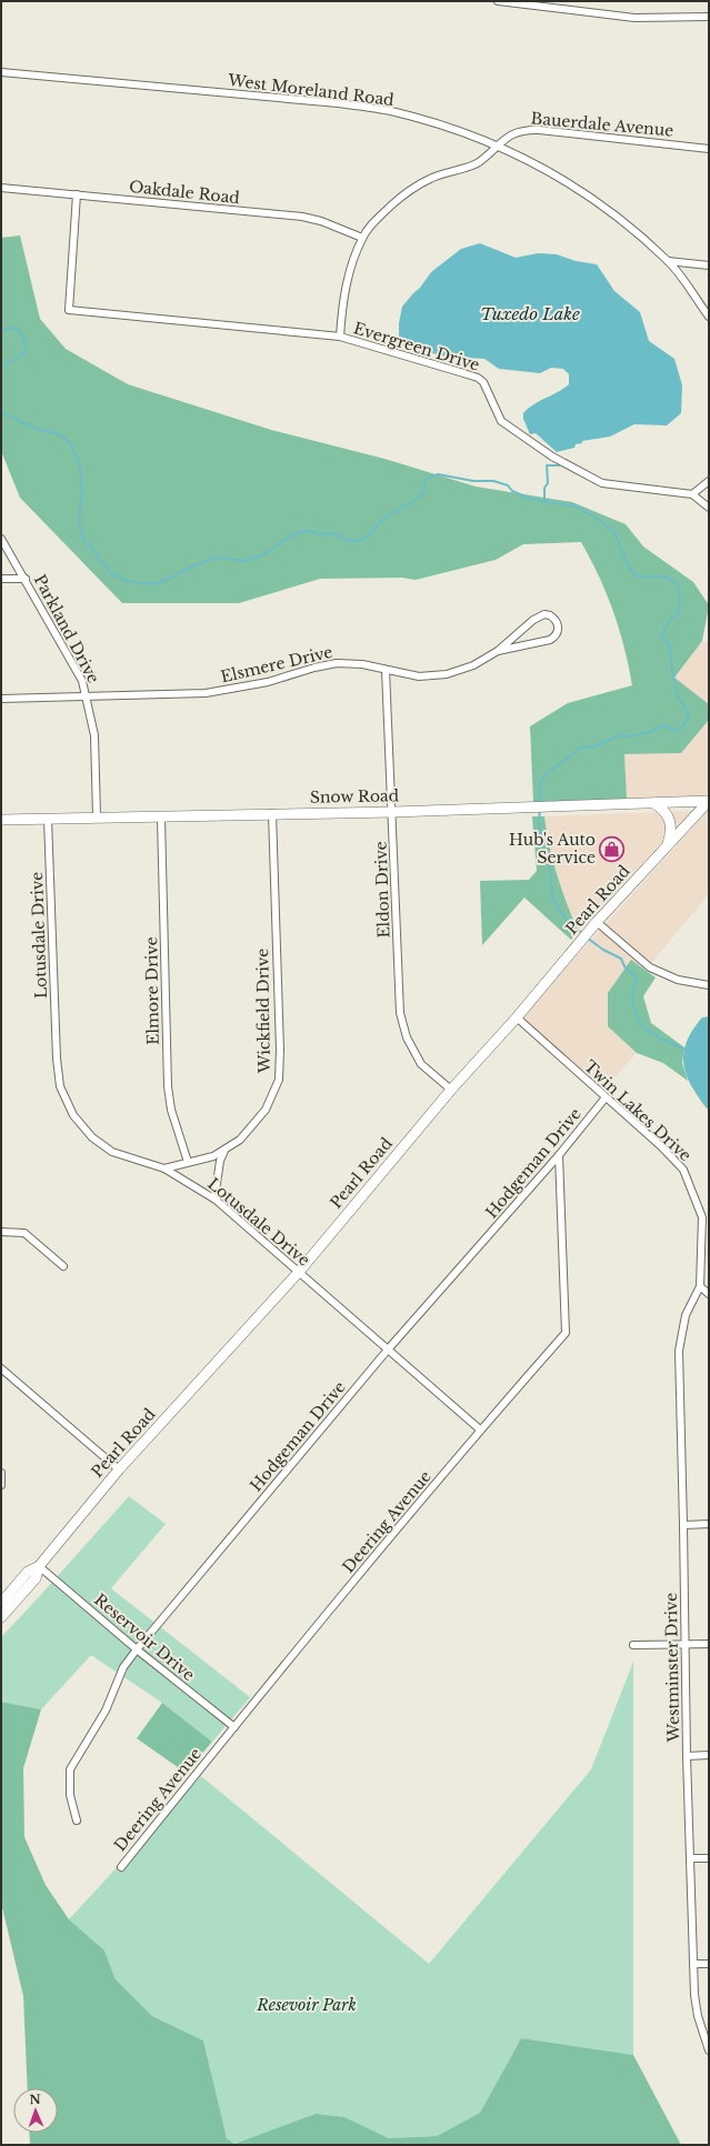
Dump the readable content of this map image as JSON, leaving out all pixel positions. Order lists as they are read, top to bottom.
{
  "streets": {
    "main road": ["Snow Road", "Pearl Road"],
    "street": [
      "West Moreland Road",
      "Bauerdale Avenue",
      "Oakdale Road",
      "Evergreen Drive",
      "Parkland Drive",
      "Elsmere Drive",
      "Eldon Drive",
      "Lotusdale Drive",
      "Elmore Drive",
      "Wickfield Drive",
      "Twin Lakes Drive",
      "Hodgeman Drive",
      "Deering Avenue",
      "Reservoir Drive",
      "Westminster Drive"
    ]
  },
  "crossings": [
    ["West Moreland Road", "Bauerdale Avenue"],
    ["Bauerdale Avenue", "Oakdale Road"],
    ["Bauerdale Avenue", "Evergreen Drive"],
    ["Oakdale Road", "Evergreen Drive"],
    ["Parkland Drive", "Elsmere Drive"],
    ["Parkland Drive", "Snow Road"],
    ["Elsmere Drive", "Eldon Drive"],
    ["Snow Road", "Eldon Drive"],
    ["Snow Road", "Pearl Road"],
    ["Snow Road", "Lotusdale Drive"],
    ["Snow Road", "Elmore Drive"],
    ["Snow Road", "Wickfield Drive"],
    ["Eldon Drive", "Pearl Road"],
    ["Pearl Road", "Lotusdale Drive"],
    ["Pearl Road", "Twin Lakes Drive"],
    ["Pearl Road", "Reservoir Drive"],
    ["Lotusdale Drive", "Wickfield Drive"],
    ["Lotusdale Drive", "Hodgeman Drive"],
    ["Lotusdale Drive", "Deering Avenue"],
    ["Elmore Drive", "Wickfield Drive"],
    ["Twin Lakes Drive", "Hodgeman Drive"],
    ["Twin Lakes Drive", "Westminster Drive"],
    ["Hodgeman Drive", "Deering Avenue"],
    ["Hodgeman Drive", "Reservoir Drive"],
    ["Deering Avenue", "Reservoir Drive"]
  ],
  "water": ["Tuxedo Lake"],
  "parks": ["Resevoir Park"],
  "places": {
    "shop": ["Hub's Auto Service"]
  },
  "north": "top"
}
